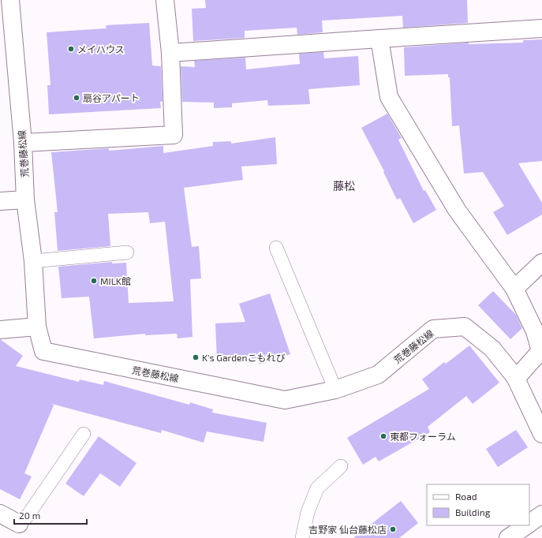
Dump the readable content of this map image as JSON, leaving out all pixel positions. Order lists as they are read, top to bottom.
{
  "streets": {
    "street": ["荒巻藤松線"]
  },
  "districts": ["藤松"],
  "places": [
    "メイハウス",
    "扇谷アパート",
    "MILK館",
    "K's Gardenこもれび",
    "東都フォーラム",
    "吉野家 仙台藤松店"
  ],
  "legend": ["Road", "Building"],
  "scale_bar": "20 m"
}
